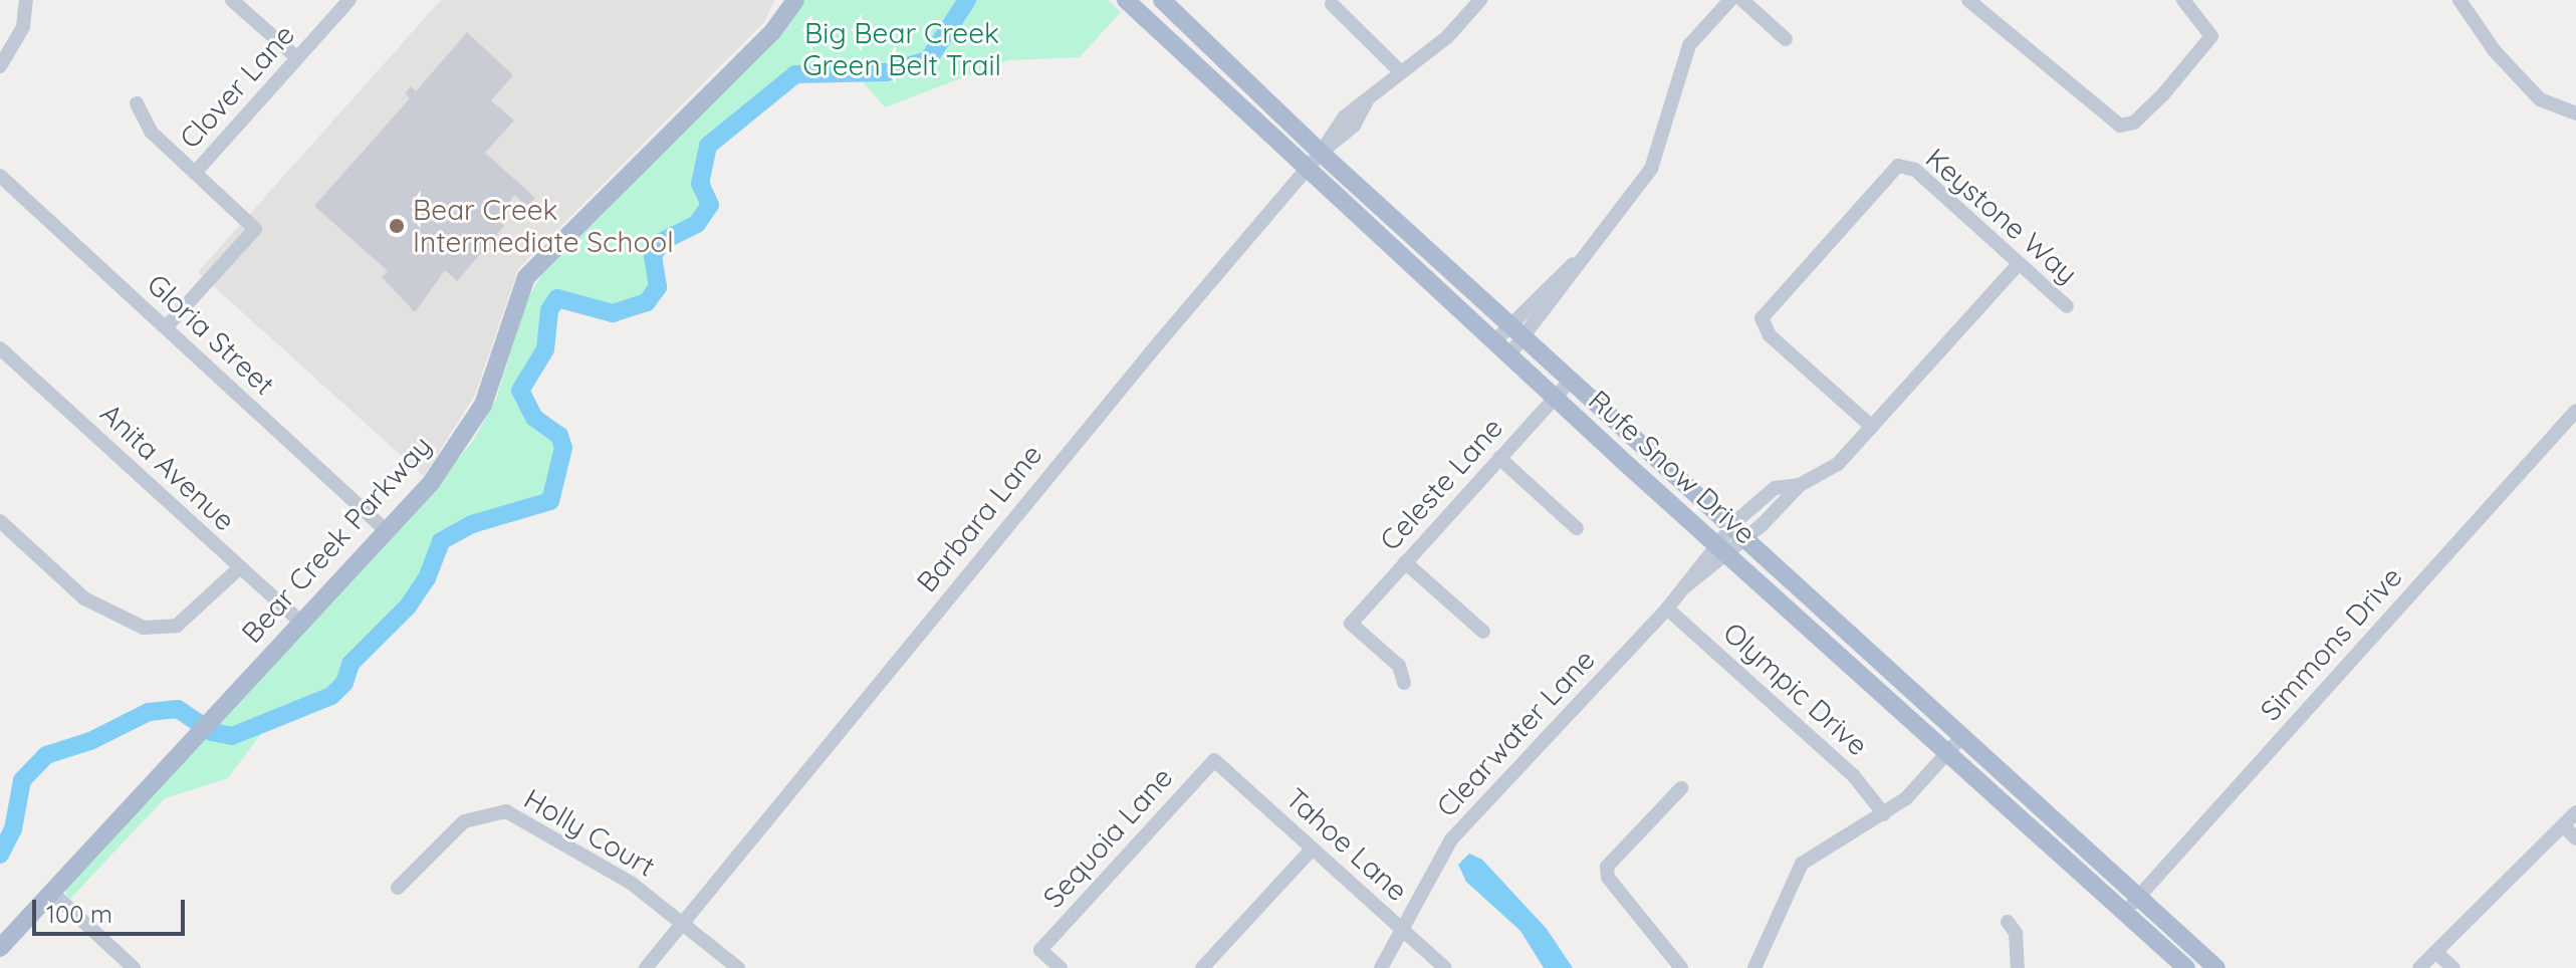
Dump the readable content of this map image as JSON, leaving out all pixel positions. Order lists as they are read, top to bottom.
{
  "streets": {
    "main road": ["Rufe Snow Drive", "Bear Creek Parkway"],
    "street": [
      "Clover Lane",
      "Keystone Way",
      "Gloria Street",
      "Anita Avenue",
      "Celeste Lane",
      "Barbara Lane",
      "Simmons Drive",
      "Olympic Drive",
      "Clearwater Lane",
      "Holly Court",
      "Sequoia Lane",
      "Tahoe Lane"
    ]
  },
  "crossings": [
    ["Keystone Way", "Clearwater Lane"],
    ["Gloria Street", "Bear Creek Parkway"],
    ["Anita Avenue", "Bear Creek Parkway"],
    ["Rufe Snow Drive", "Celeste Lane"],
    ["Rufe Snow Drive", "Barbara Lane"],
    ["Rufe Snow Drive", "Simmons Drive"],
    ["Rufe Snow Drive", "Clearwater Lane"],
    ["Barbara Lane", "Holly Court"],
    ["Olympic Drive", "Clearwater Lane"],
    ["Clearwater Lane", "Tahoe Lane"],
    ["Sequoia Lane", "Tahoe Lane"]
  ],
  "parks": ["Big Bear Creek Green Belt Trail"],
  "places": ["Bear Creek Intermediate School"],
  "scale_bar": "100 m"
}
